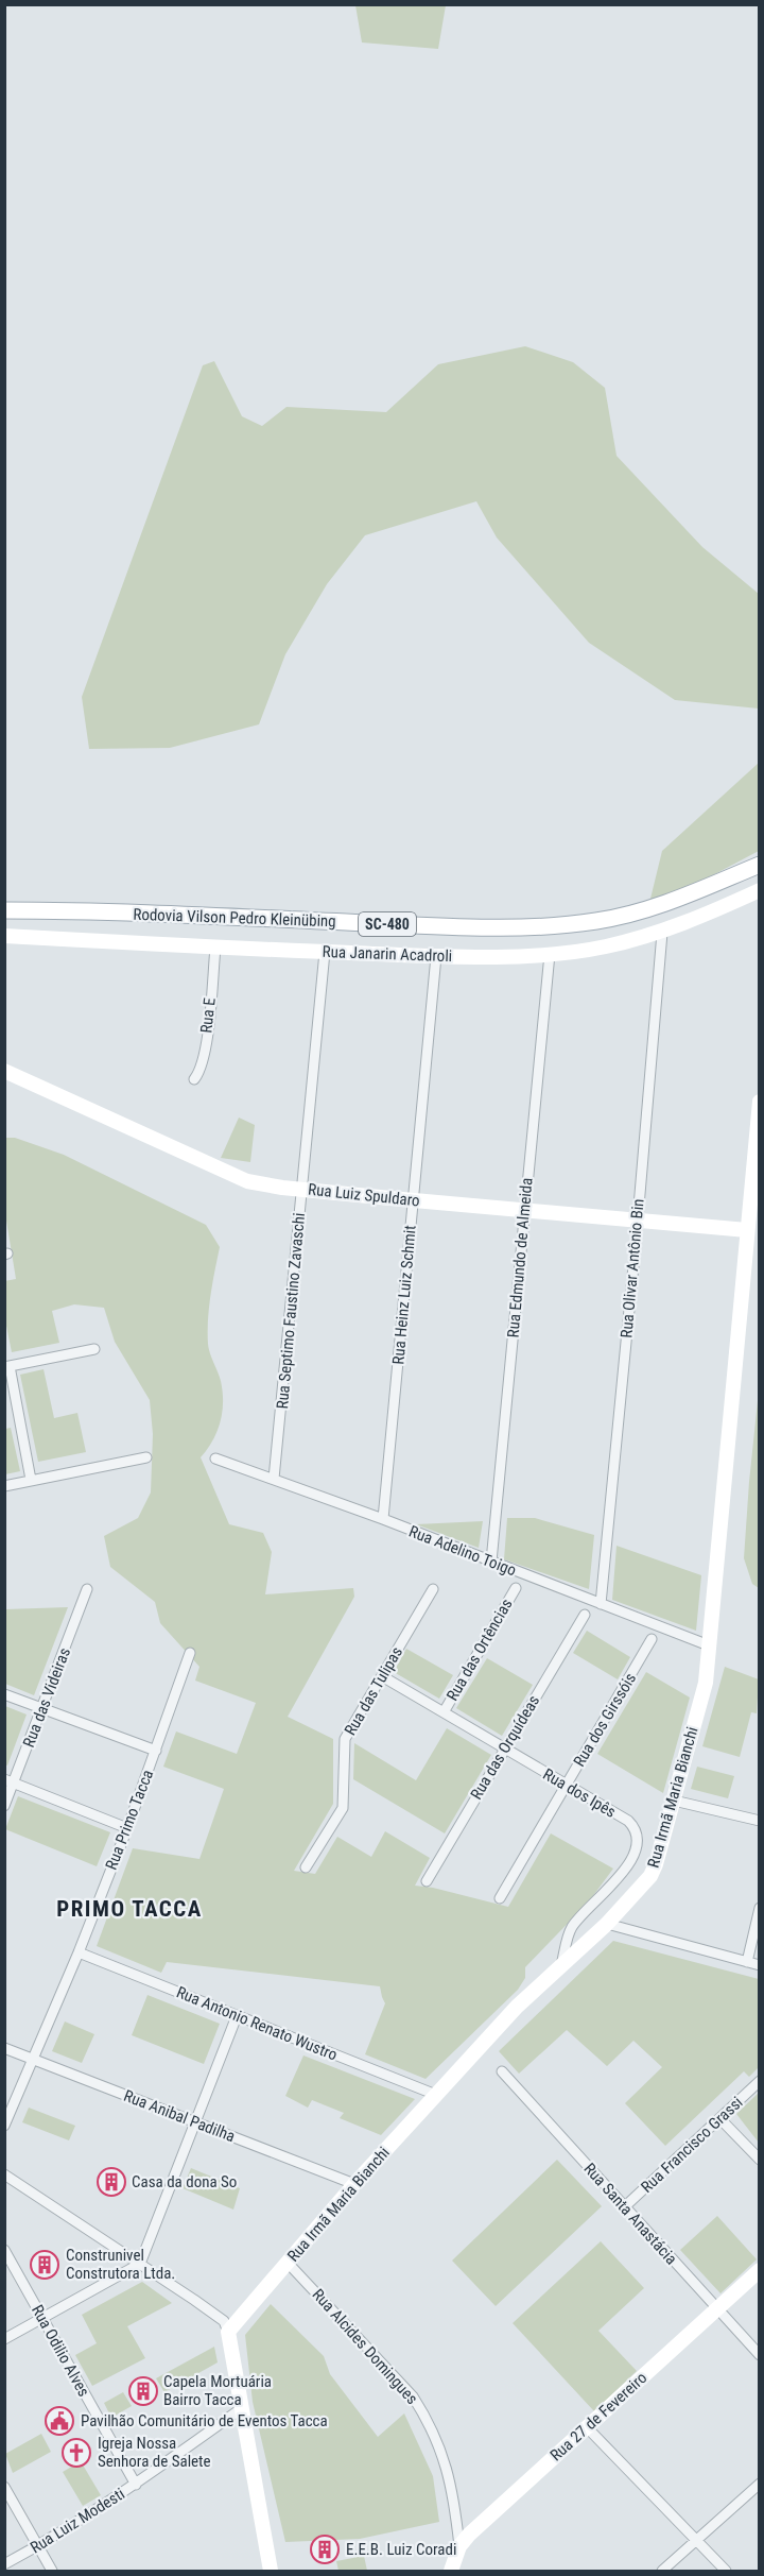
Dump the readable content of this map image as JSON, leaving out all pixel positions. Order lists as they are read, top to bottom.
{
  "streets": {
    "main road": ["Rodovia Vilson Pedro Kleinübing", "SC-480"],
    "street": [
      "Rua Janarin Acadroli",
      "Rua E",
      "Rua Luiz Spuldaro",
      "Rua Edmundo de Almeida",
      "Rua Olivar Antônio Bin",
      "Rua Heinz Luiz Schmit",
      "Rua Septimo Faustino Zavaschi",
      "Rua Adelino Toigo",
      "Rua das Ortências",
      "Rua das Tulipas",
      "Rua das Videiras",
      "Rua dos Girssóis",
      "Rua das Orquídeas",
      "Rua dos Ipês",
      "Rua Irmã Maria Bianchi",
      "Rua Primo Tacca",
      "Rua Antonio Renato Wustro",
      "Rua Anibal Padilha",
      "Rua Francisco Grassi",
      "Rua Santa Anastácia",
      "Rua Alcides Domingues",
      "Rua Odilio Alves",
      "Rua 27 de Fevereiro",
      "Rua Luiz Modesti"
    ]
  },
  "crossings": [
    ["Rua Janarin Acadroli", "Rua E"],
    ["Rua Janarin Acadroli", "Rua Edmundo de Almeida"],
    ["Rua Janarin Acadroli", "Rua Olivar Antônio Bin"],
    ["Rua Janarin Acadroli", "Rua Heinz Luiz Schmit"],
    ["Rua Janarin Acadroli", "Rua Septimo Faustino Zavaschi"],
    ["Rua Luiz Spuldaro", "Rua Edmundo de Almeida"],
    ["Rua Luiz Spuldaro", "Rua Olivar Antônio Bin"],
    ["Rua Luiz Spuldaro", "Rua Heinz Luiz Schmit"],
    ["Rua Luiz Spuldaro", "Rua Septimo Faustino Zavaschi"],
    ["Rua Luiz Spuldaro", "Rua Irmã Maria Bianchi"],
    ["Rua Edmundo de Almeida", "Rua Adelino Toigo"],
    ["Rua Olivar Antônio Bin", "Rua Adelino Toigo"],
    ["Rua Heinz Luiz Schmit", "Rua Adelino Toigo"],
    ["Rua Septimo Faustino Zavaschi", "Rua Adelino Toigo"],
    ["Rua Adelino Toigo", "Rua Irmã Maria Bianchi"],
    ["Rua das Ortências", "Rua dos Ipês"],
    ["Rua das Tulipas", "Rua dos Ipês"],
    ["Rua dos Girssóis", "Rua dos Ipês"],
    ["Rua das Orquídeas", "Rua dos Ipês"],
    ["Rua dos Ipês", "Rua Irmã Maria Bianchi"],
    ["Rua Irmã Maria Bianchi", "Rua Antonio Renato Wustro"],
    ["Rua Irmã Maria Bianchi", "Rua Anibal Padilha"],
    ["Rua Irmã Maria Bianchi", "Rua Alcides Domingues"],
    ["Rua Primo Tacca", "Rua Antonio Renato Wustro"],
    ["Rua Primo Tacca", "Rua Anibal Padilha"],
    ["Rua Francisco Grassi", "Rua Santa Anastácia"],
    ["Rua Santa Anastácia", "Rua 27 de Fevereiro"],
    ["Rua Alcides Domingues", "Rua 27 de Fevereiro"],
    ["Rua Odilio Alves", "Rua Luiz Modesti"]
  ],
  "districts": ["PRIMO TACCA"],
  "places": {
    "building": [
      "Casa da dona So",
      "Construnivel Construtora Ltda.",
      "Capela Mortuária Bairro Tacca",
      "E.E.B. Luiz Coradi"
    ],
    "public building": ["Pavilhão Comunitário de Eventos Tacca"],
    "church": ["Igreja Nossa Senhora de Salete"]
  }
}
